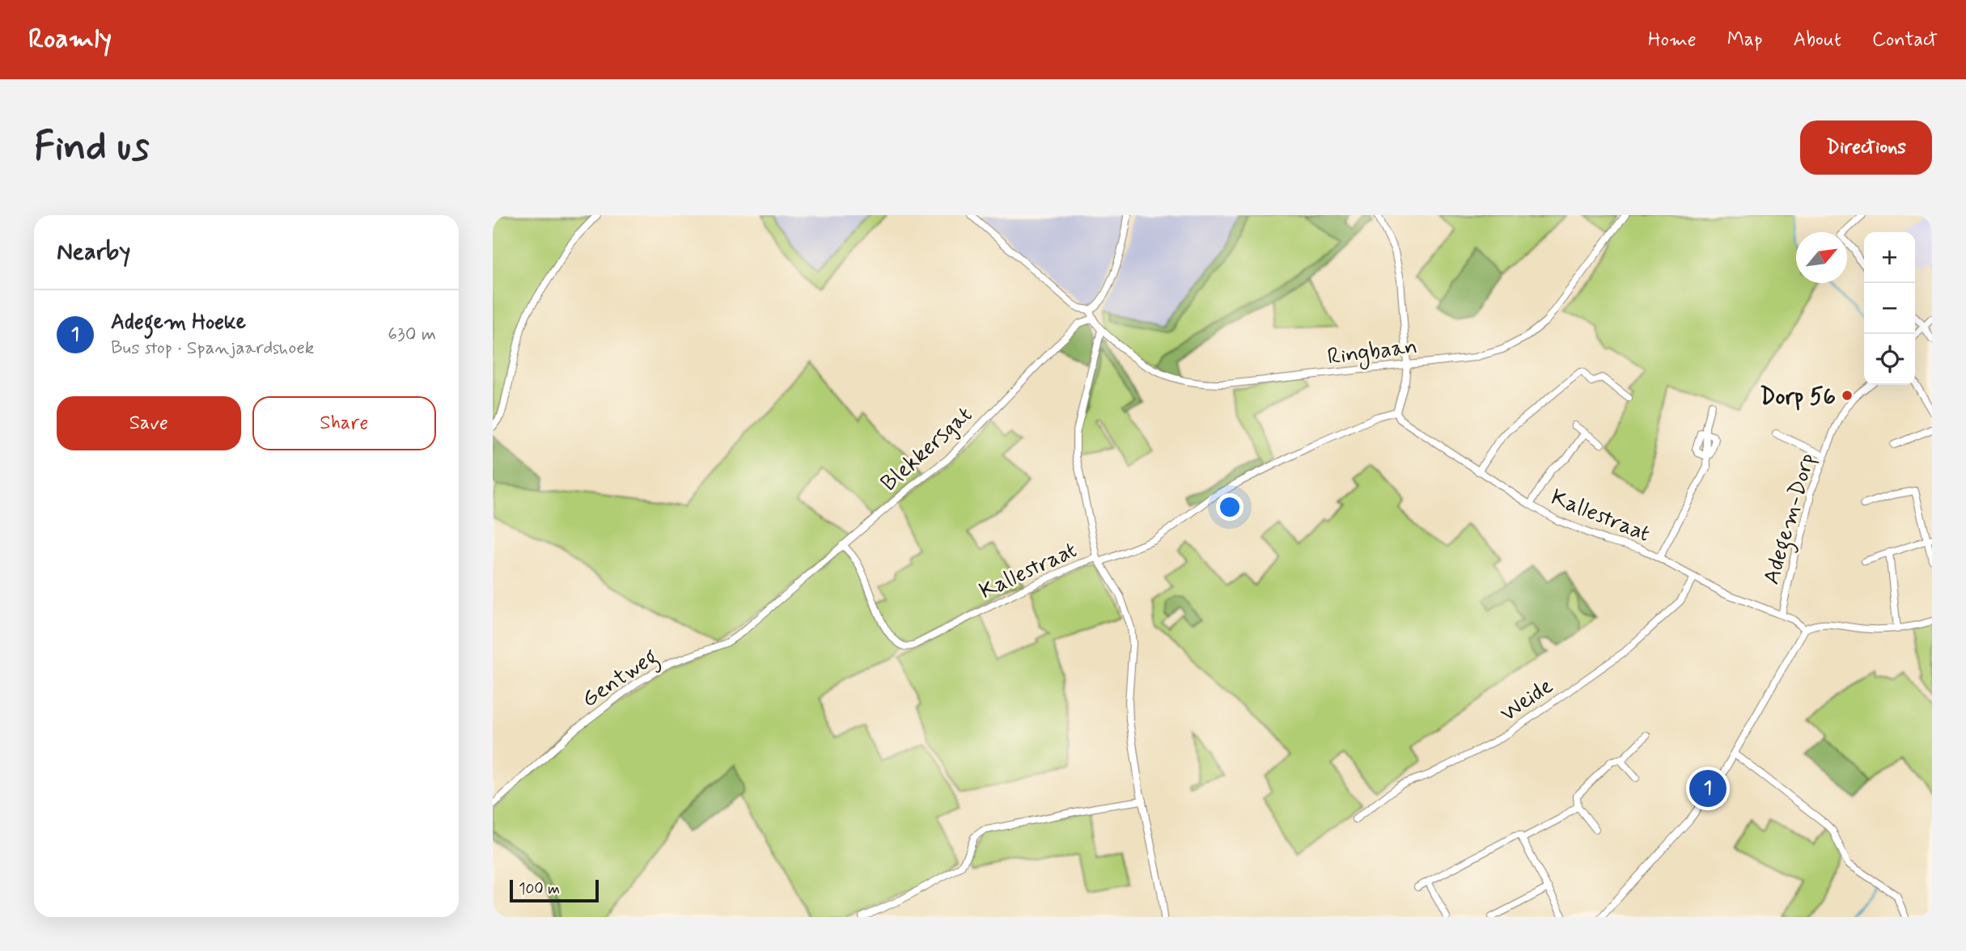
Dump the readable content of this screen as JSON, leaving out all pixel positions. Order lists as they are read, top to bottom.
{
  "streets": {
    "street": [
      "Ringbaan",
      "Blekkersgat",
      "Kallestraat",
      "Adegem-Dorp",
      "Gentweg",
      "Weide"
    ]
  },
  "crossings": [
    ["Ringbaan", "Blekkersgat"],
    ["Ringbaan", "Kallestraat"],
    ["Blekkersgat", "Kallestraat"],
    ["Blekkersgat", "Gentweg"],
    ["Kallestraat", "Adegem-Dorp"],
    ["Kallestraat", "Weide"]
  ],
  "places": ["Dorp 56"],
  "scale_bar": "100 m",
  "north": "top right",
  "page": {
    "header": "Roamly",
    "nav": [
      "Home",
      "Map",
      "About",
      "Contact"
    ],
    "buttons": [
      "Directions",
      ["Save", "Share"]
    ],
    "title": "Find us",
    "heading": "Nearby",
    "map_buttons": ["+", "−"],
    "list": [
      {
        "mark": "1",
        "name": "Adegem Hoeke",
        "note": "Bus stop · Spanjaardshoek",
        "value": "630 m"
      }
    ],
    "pins": "1",
    "scale": "100 m"
  }
}
